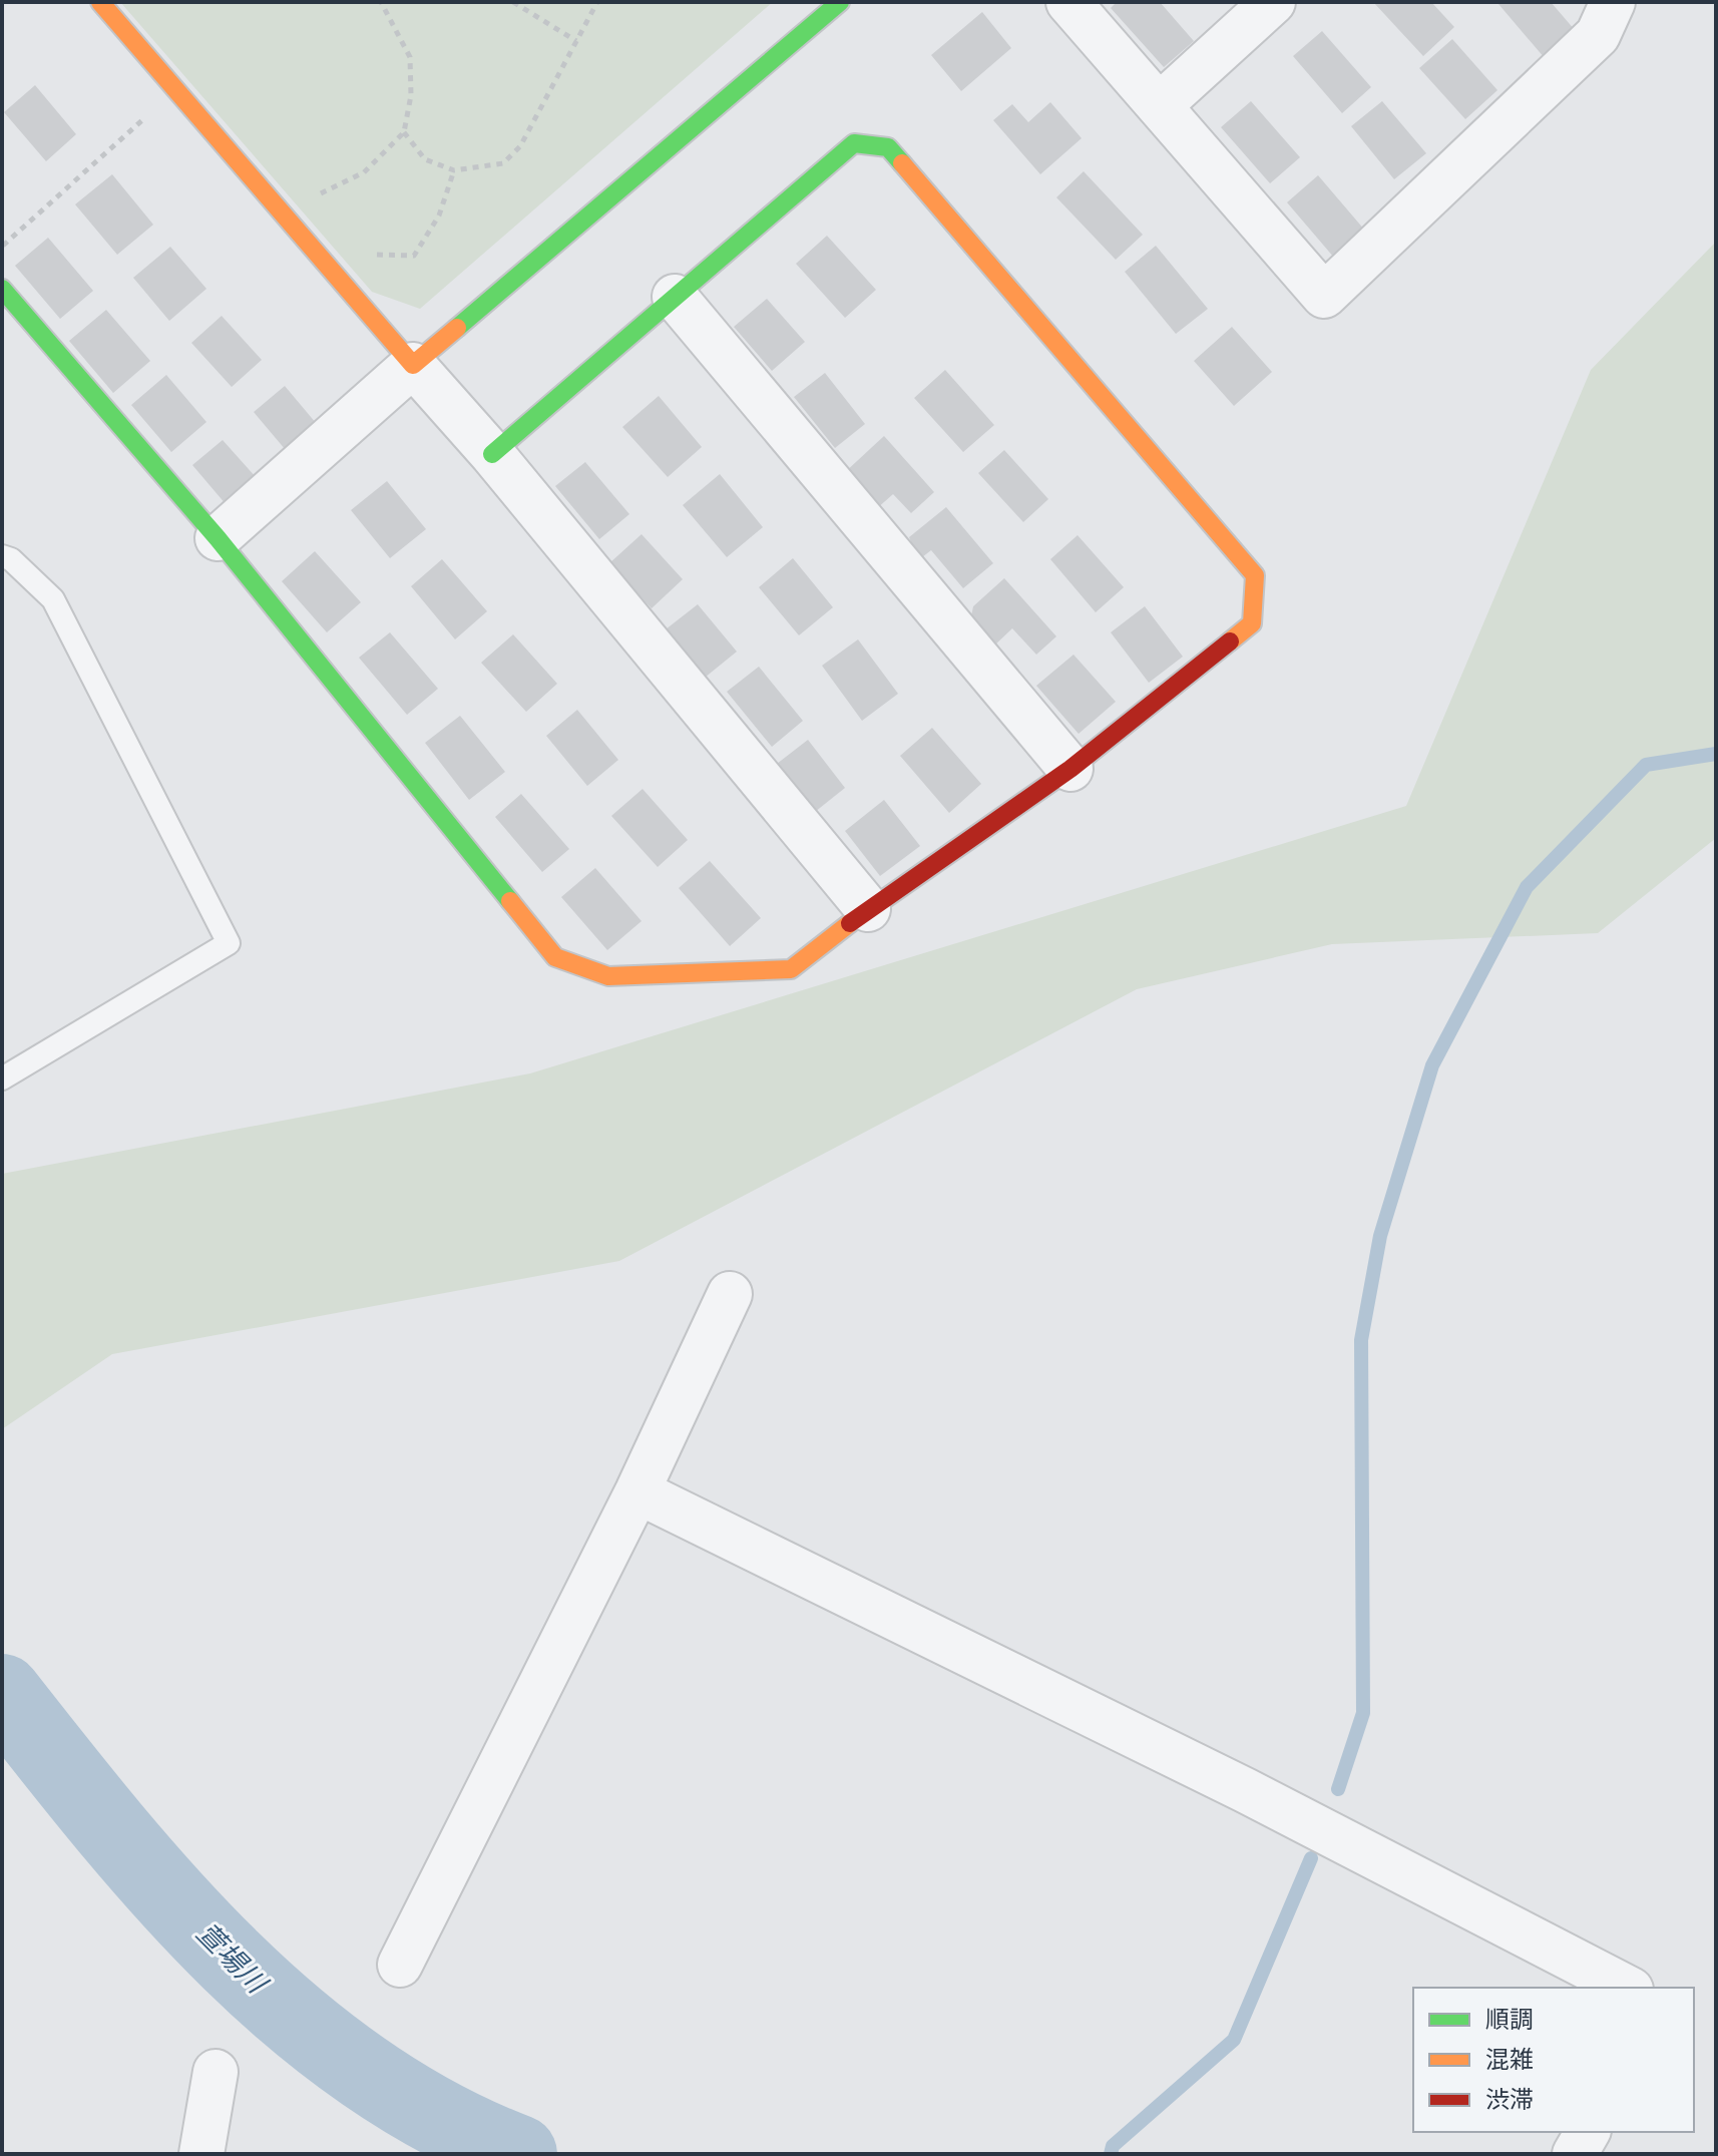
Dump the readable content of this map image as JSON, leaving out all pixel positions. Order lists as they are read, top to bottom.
{
  "water": ["萱場川"],
  "legend": ["順調", "混雑", "渋滞"]
}
